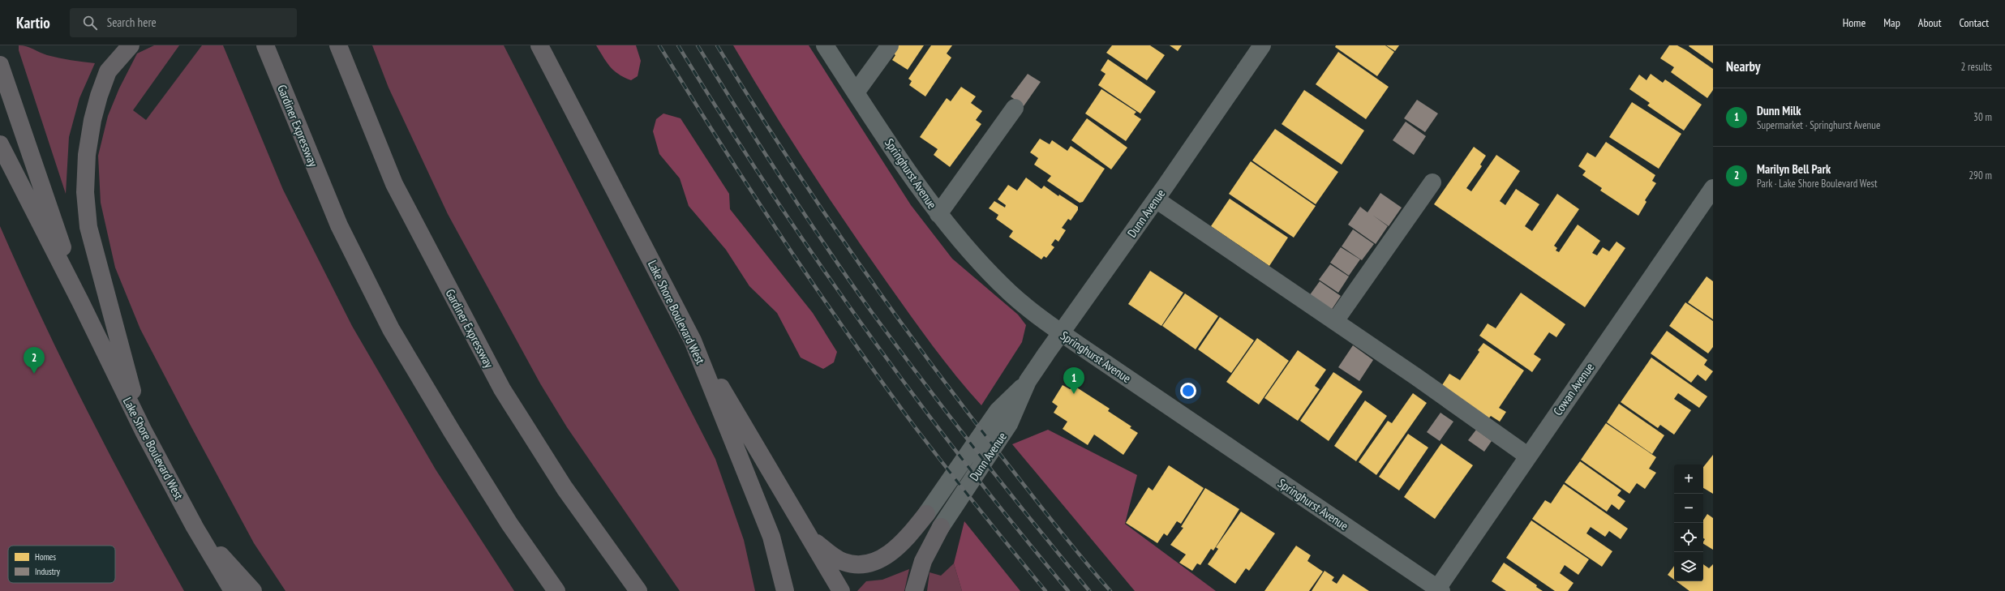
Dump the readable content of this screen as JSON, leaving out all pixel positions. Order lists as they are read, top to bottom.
{
  "streets": {
    "highway": ["Gardiner Expressway", "Lake Shore Boulevard West"],
    "street": ["Springhurst Avenue", "Dunn Avenue", "Cowan Avenue"]
  },
  "crossings": [
    ["Springhurst Avenue", "Dunn Avenue"],
    ["Springhurst Avenue", "Cowan Avenue"]
  ],
  "legend": ["Homes", "Industry"],
  "page": {
    "header": "Kartio",
    "search": "Search here",
    "nav": [
      "Home",
      "Map",
      "About",
      "Contact"
    ],
    "heading": ["Nearby", "2 results"],
    "list": [
      {
        "mark": "1",
        "name": "Dunn Milk",
        "note": "Supermarket · Springhurst Avenue",
        "value": "30 m"
      },
      {
        "mark": "2",
        "name": "Marilyn Bell Park",
        "note": "Park · Lake Shore Boulevard West",
        "value": "290 m"
      }
    ],
    "pins": ["2", "1"],
    "map_buttons": ["+", "−"]
  }
}
